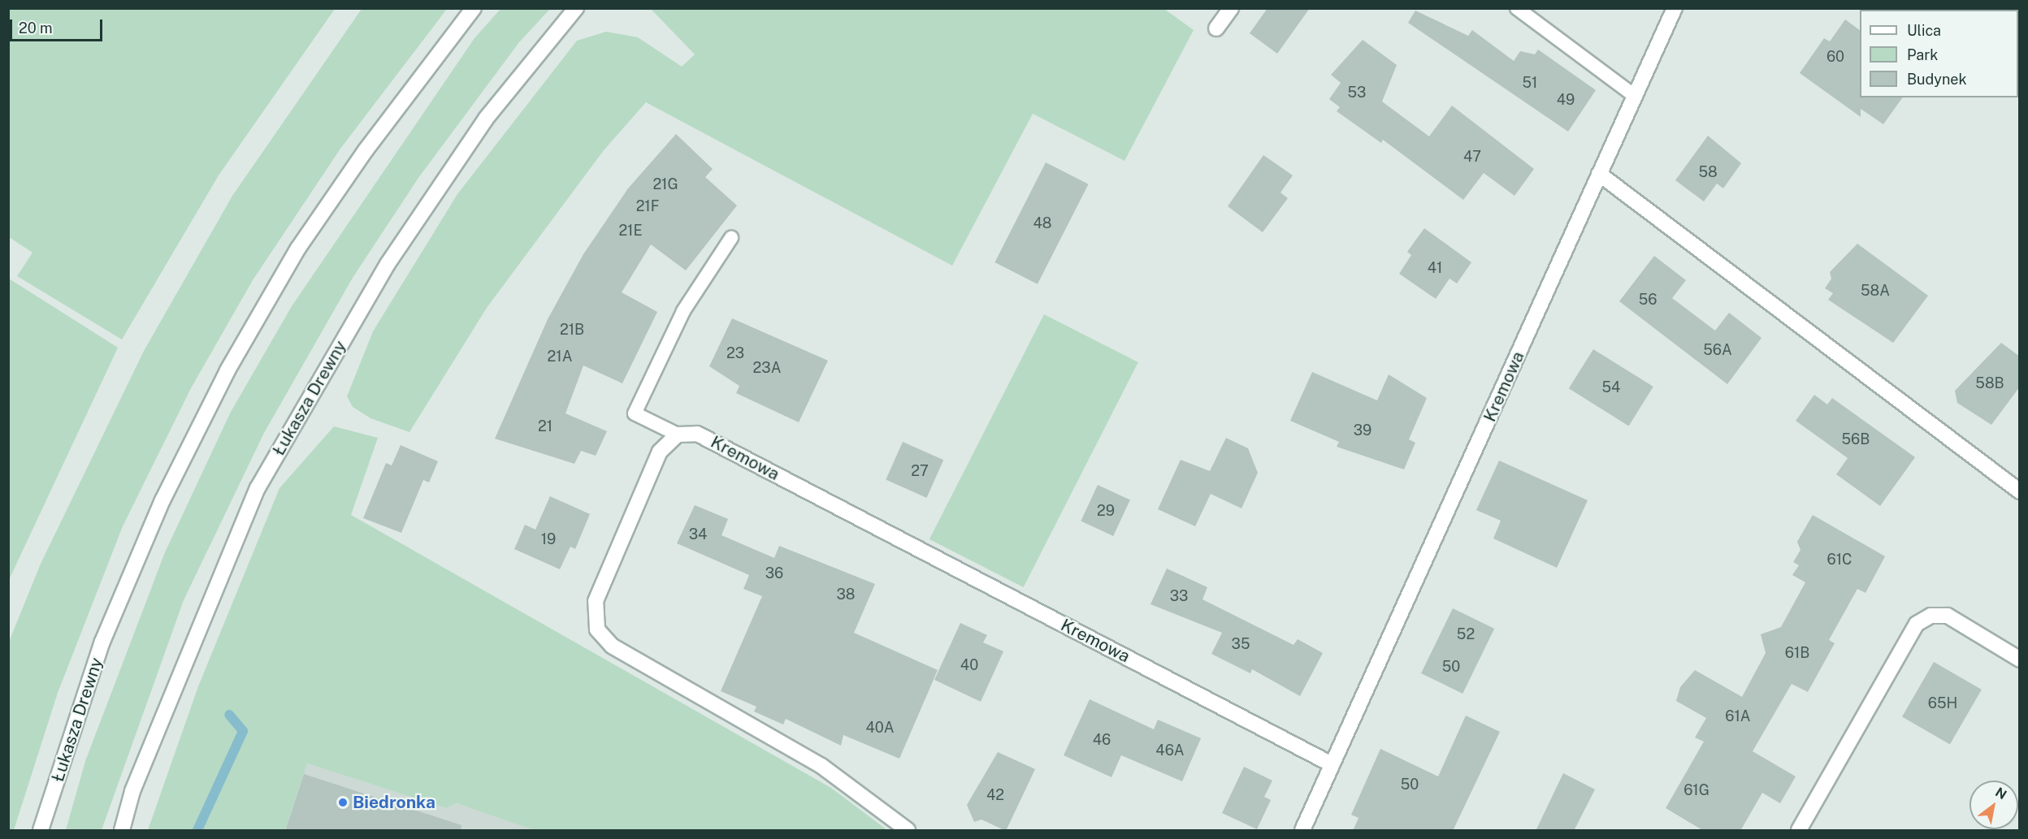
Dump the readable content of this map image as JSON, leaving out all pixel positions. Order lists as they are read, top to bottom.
{
  "streets": {
    "street": ["Kremowa", "Łukasza Drewny"]
  },
  "places": ["Biedronka"],
  "house_numbers": [
    "60",
    "51",
    "53",
    "49",
    "47",
    "58",
    "21G",
    "21F",
    "48",
    "21E",
    "41",
    "58A",
    "56",
    "21B",
    "56A",
    "23",
    "21A",
    "23A",
    "58B",
    "54",
    "21",
    "39",
    "56B",
    "27",
    "29",
    "34",
    "19",
    "61C",
    "36",
    "38",
    "33",
    "52",
    "35",
    "61B",
    "40",
    "50",
    "65H",
    "61A",
    "40A",
    "46",
    "46A",
    "50",
    "61G",
    "42"
  ],
  "legend": ["Ulica", "Park", "Budynek"],
  "scale_bar": "20 m",
  "north": "top right"
}
